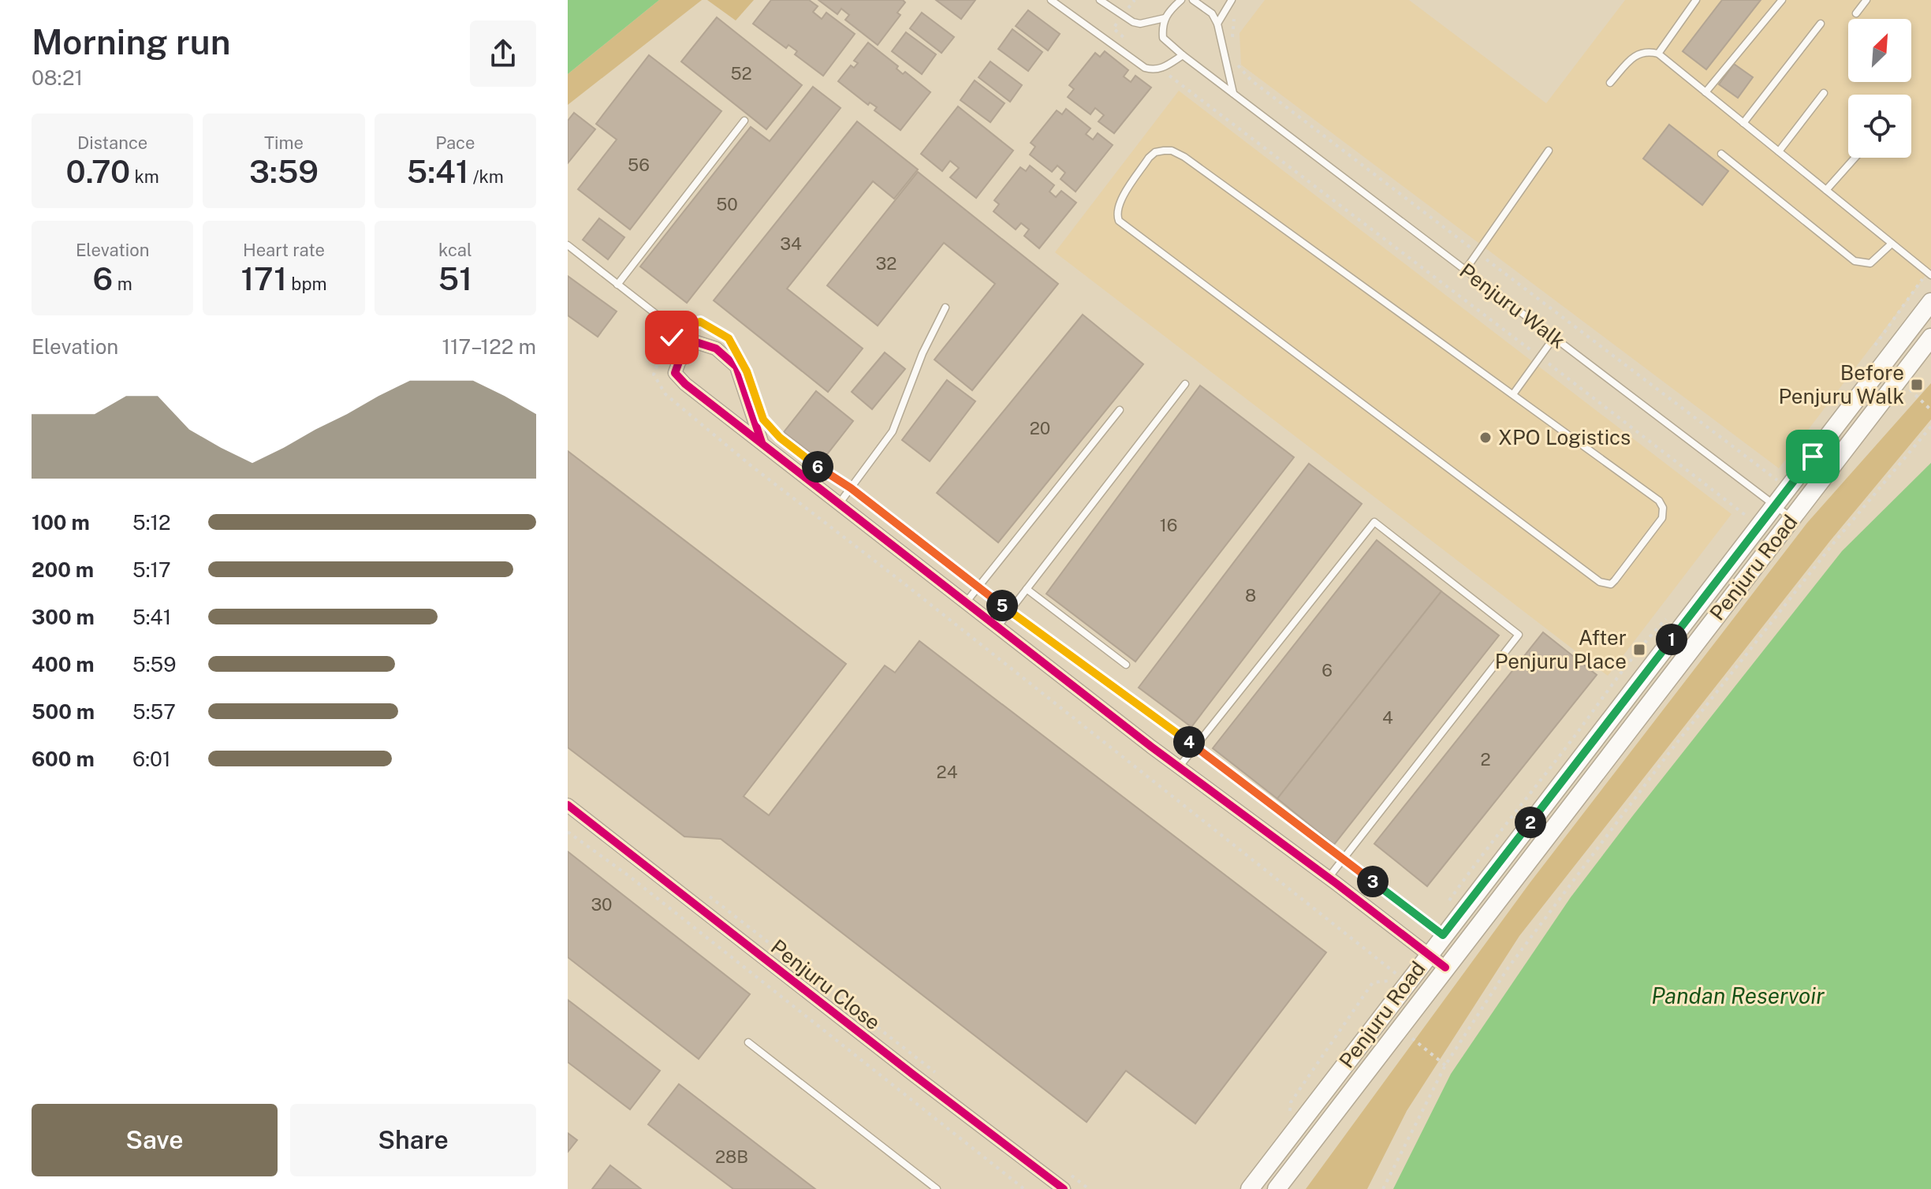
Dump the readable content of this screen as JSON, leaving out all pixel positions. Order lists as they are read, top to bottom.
{
  "streets": {
    "main road": ["Penjuru Road"],
    "street": ["Penjuru Close"],
    "lane": ["Penjuru Walk"]
  },
  "crossings": [
    ["Penjuru Walk", "Penjuru Road"]
  ],
  "water": ["Pandan Reservoir"],
  "places": {
    "transit": ["Before Penjuru Walk", "After Penjuru Place"],
    "other": ["XPO Logistics"]
  },
  "house_numbers": [
    "52",
    "56",
    "50",
    "34",
    "32",
    "20",
    "16",
    "8",
    "6",
    "4",
    "2",
    "24",
    "30",
    "28B"
  ],
  "north": "top right",
  "page": {
    "heading": ["Morning run", "08:21"],
    "stats": [
      ["Distance", "0.70 km"],
      ["Time", "3:59"],
      ["Pace", "5:41 /km"],
      ["Elevation", "6 m"],
      ["Heart rate", "171 bpm"],
      ["kcal", "51"]
    ],
    "chart": ["Elevation", "117–122 m"],
    "pins": [
      "6",
      "5",
      "1",
      "4",
      "2",
      "3"
    ],
    "list": [
      {
        "name": "100 m",
        "note": "5:12"
      },
      {
        "name": "200 m",
        "note": "5:17"
      },
      {
        "name": "300 m",
        "note": "5:41"
      },
      {
        "name": "400 m",
        "note": "5:59"
      },
      {
        "name": "500 m",
        "note": "5:57"
      },
      {
        "name": "600 m",
        "note": "6:01"
      }
    ],
    "buttons": ["Save", "Share"]
  }
}
